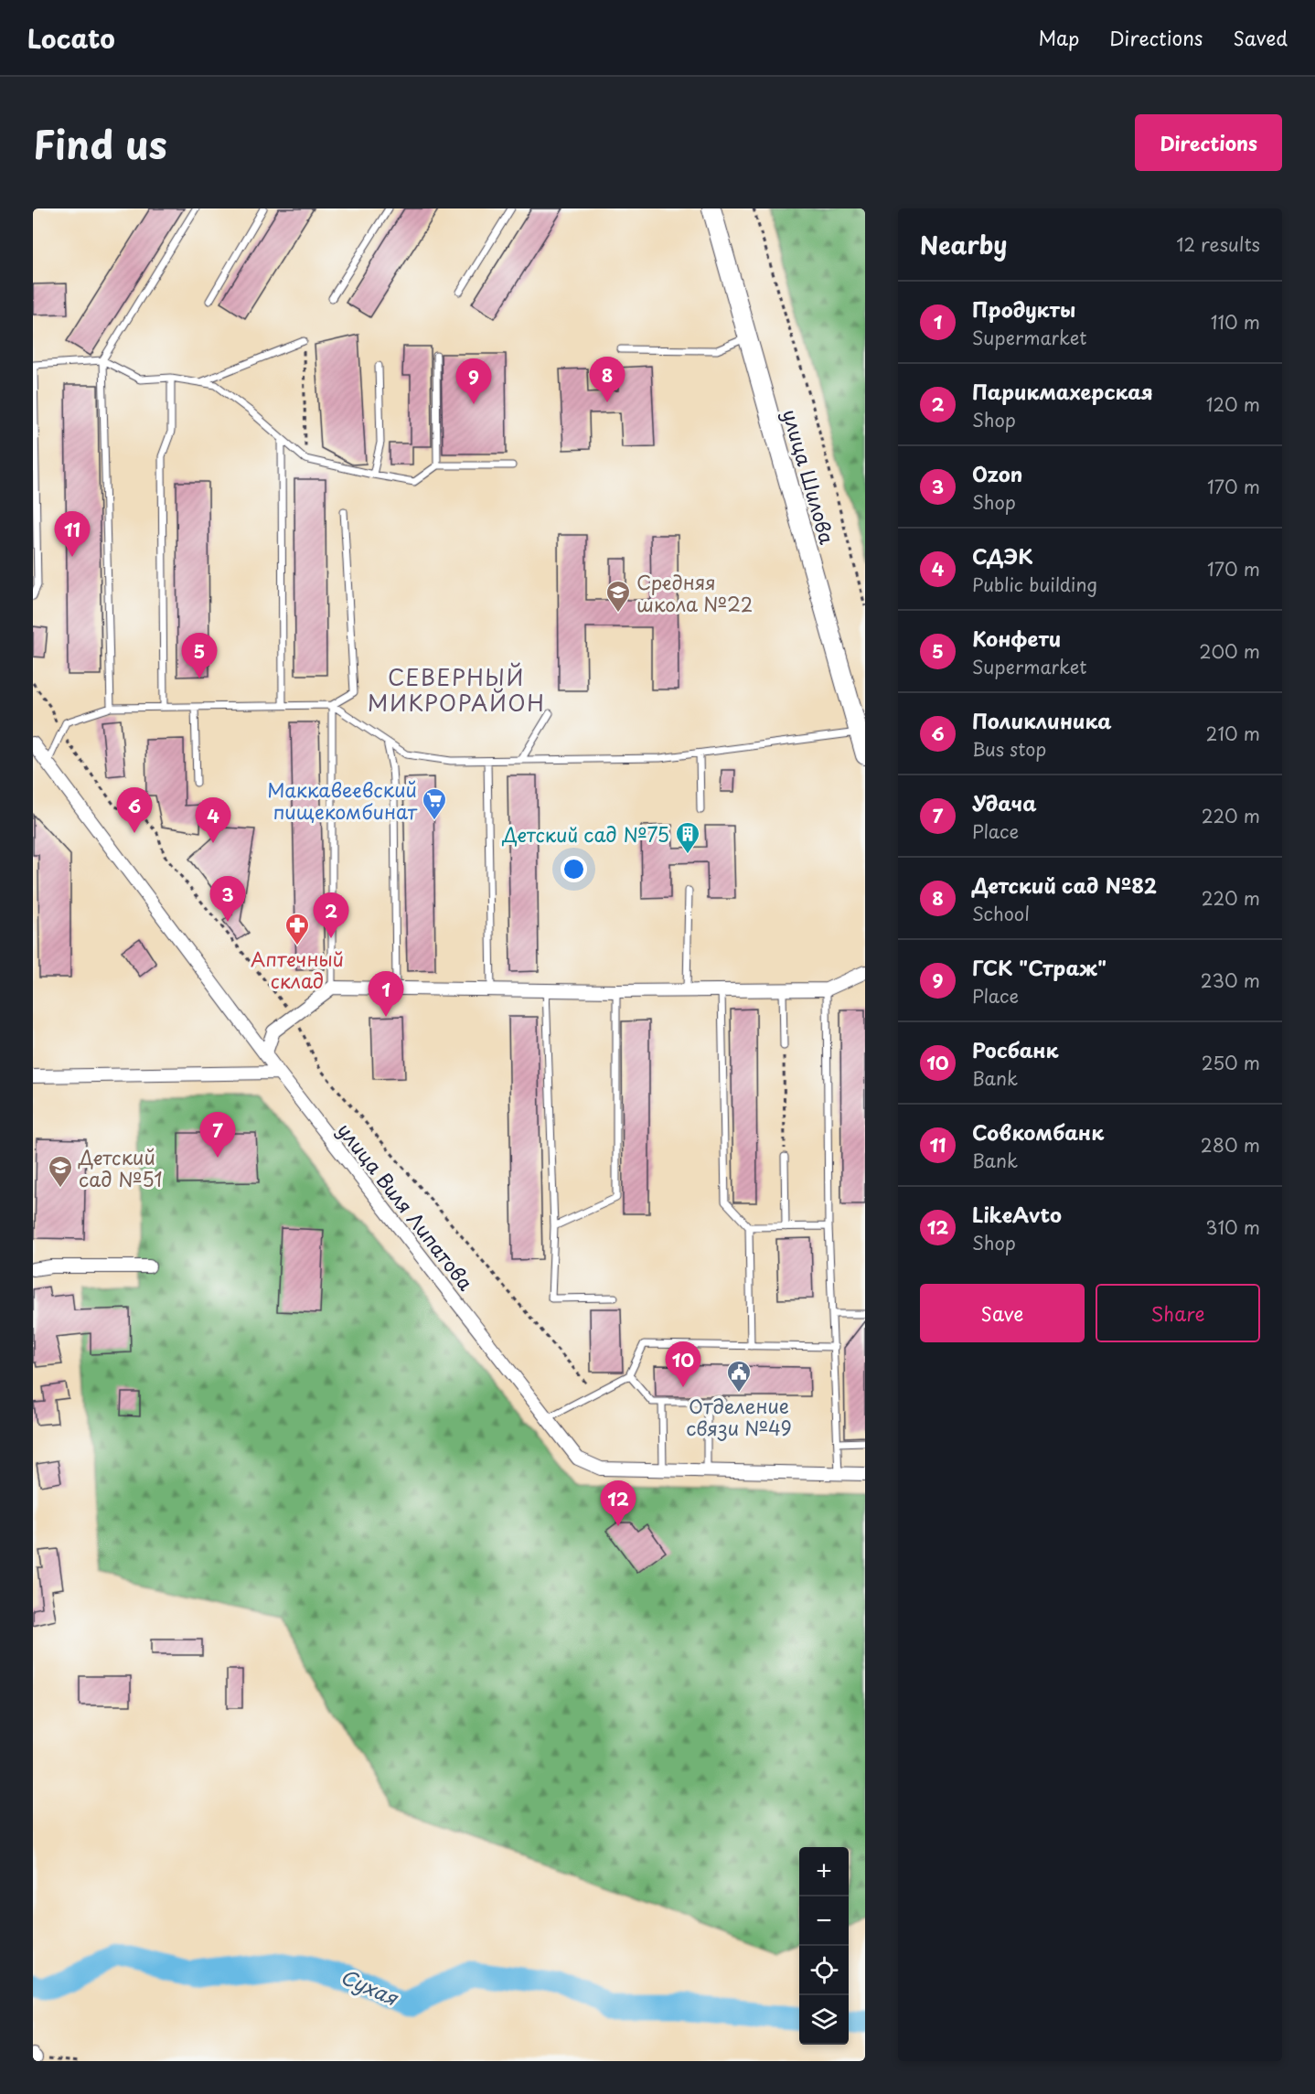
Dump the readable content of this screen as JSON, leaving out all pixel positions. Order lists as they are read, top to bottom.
{
  "streets": {
    "main road": ["улица Шилова"],
    "street": ["улица Виля Липатова"]
  },
  "districts": ["СЕВЕРНЫЙ МИКРОРАЙОН"],
  "water": ["Сухая"],
  "places": {
    "school or university": ["Средняя школа №22", "Детский сад №51"],
    "supermarket": ["Маккавеевский пищекомбинат"],
    "building": ["Детский сад №75"],
    "pharmacy": ["Аптечный склад"],
    "public building": ["Отделение связи №49"]
  },
  "page": {
    "header": "Locato",
    "nav": ["Map", "Directions", "Saved"],
    "title": "Find us",
    "buttons": [
      "Directions",
      ["Save", "Share"]
    ],
    "heading": ["Nearby", "12 results"],
    "list": [
      {
        "mark": "1",
        "name": "Продукты",
        "note": "Supermarket",
        "value": "110 m"
      },
      {
        "mark": "2",
        "name": "Парикмахерская",
        "note": "Shop",
        "value": "120 m"
      },
      {
        "mark": "3",
        "name": "Ozon",
        "note": "Shop",
        "value": "170 m"
      },
      {
        "mark": "4",
        "name": "СДЭК",
        "note": "Public building",
        "value": "170 m"
      },
      {
        "mark": "5",
        "name": "Конфети",
        "note": "Supermarket",
        "value": "200 m"
      },
      {
        "mark": "6",
        "name": "Поликлиника",
        "note": "Bus stop",
        "value": "210 m"
      },
      {
        "mark": "7",
        "name": "Удача",
        "note": "Place",
        "value": "220 m"
      },
      {
        "mark": "8",
        "name": "Детский сад №82",
        "note": "School",
        "value": "220 m"
      },
      {
        "mark": "9",
        "name": "ГСК \"Страж\"",
        "note": "Place",
        "value": "230 m"
      },
      {
        "mark": "10",
        "name": "Росбанк",
        "note": "Bank",
        "value": "250 m"
      },
      {
        "mark": "11",
        "name": "Совкомбанк",
        "note": "Bank",
        "value": "280 m"
      },
      {
        "mark": "12",
        "name": "LikeAvto",
        "note": "Shop",
        "value": "310 m"
      }
    ],
    "pins": [
      "8",
      "9",
      "11",
      "5",
      "6",
      "4",
      "3",
      "2",
      "1",
      "7",
      "10",
      "12"
    ],
    "map_buttons": ["+", "−"]
  }
}
